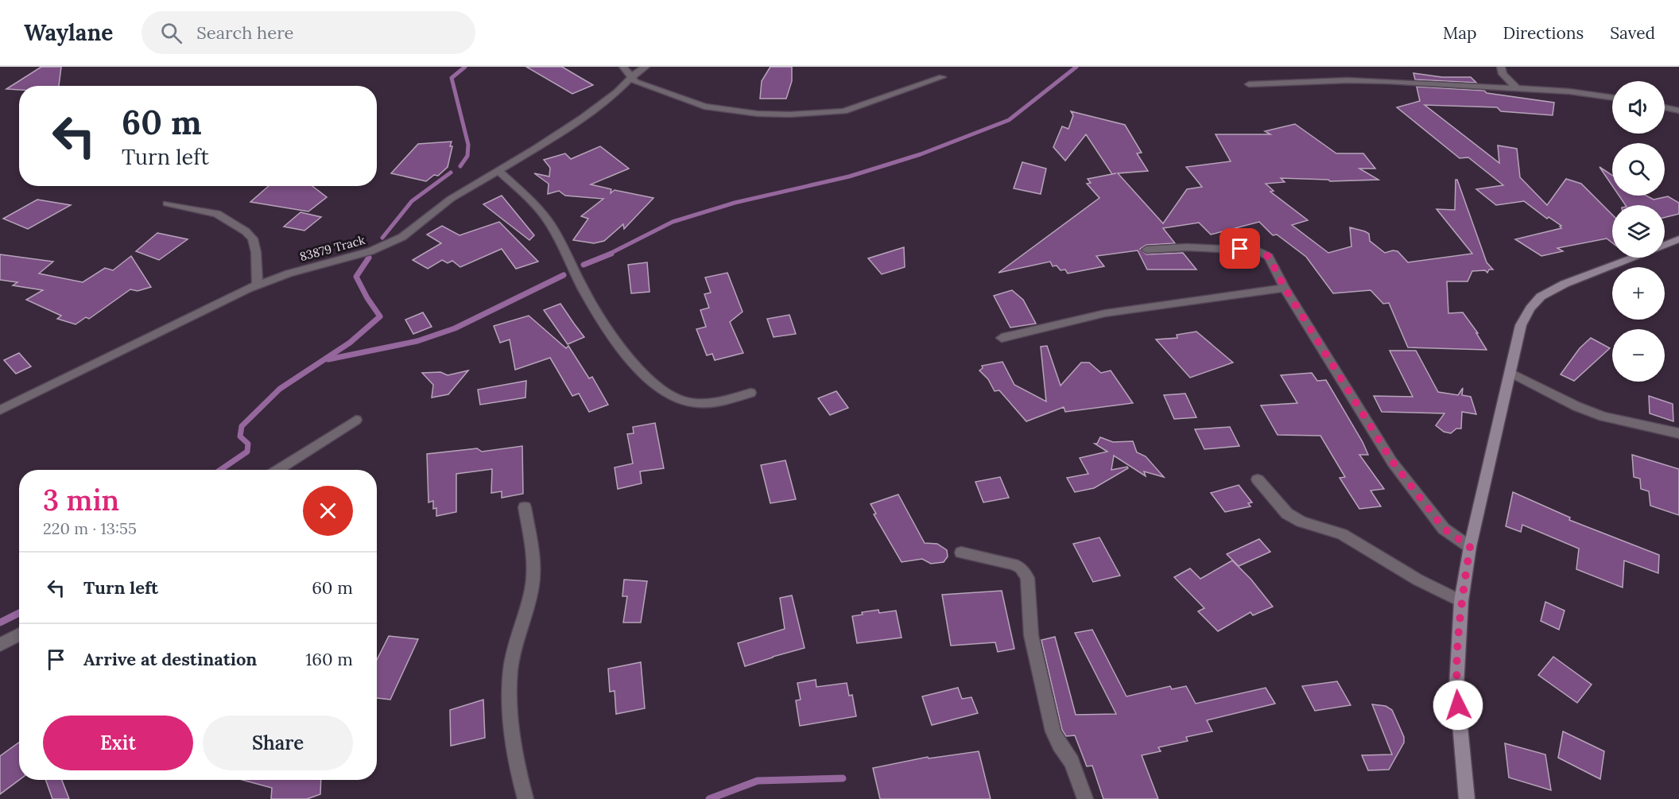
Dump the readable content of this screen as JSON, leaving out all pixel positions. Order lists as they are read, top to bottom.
{
  "streets": {
    "street": ["83879 Track"]
  },
  "page": {
    "header": "Waylane",
    "search": "Search here",
    "nav": ["Map", "Directions", "Saved"],
    "map_buttons": ["+", "−"],
    "turn": ["60 m", "Turn left"],
    "heading": ["3 min", "220 m · 13:55"],
    "list": [
      {
        "name": "Turn left",
        "value": "60 m"
      },
      {
        "name": "Arrive at destination",
        "value": "160 m"
      }
    ],
    "buttons": ["Exit", "Share"]
  }
}
